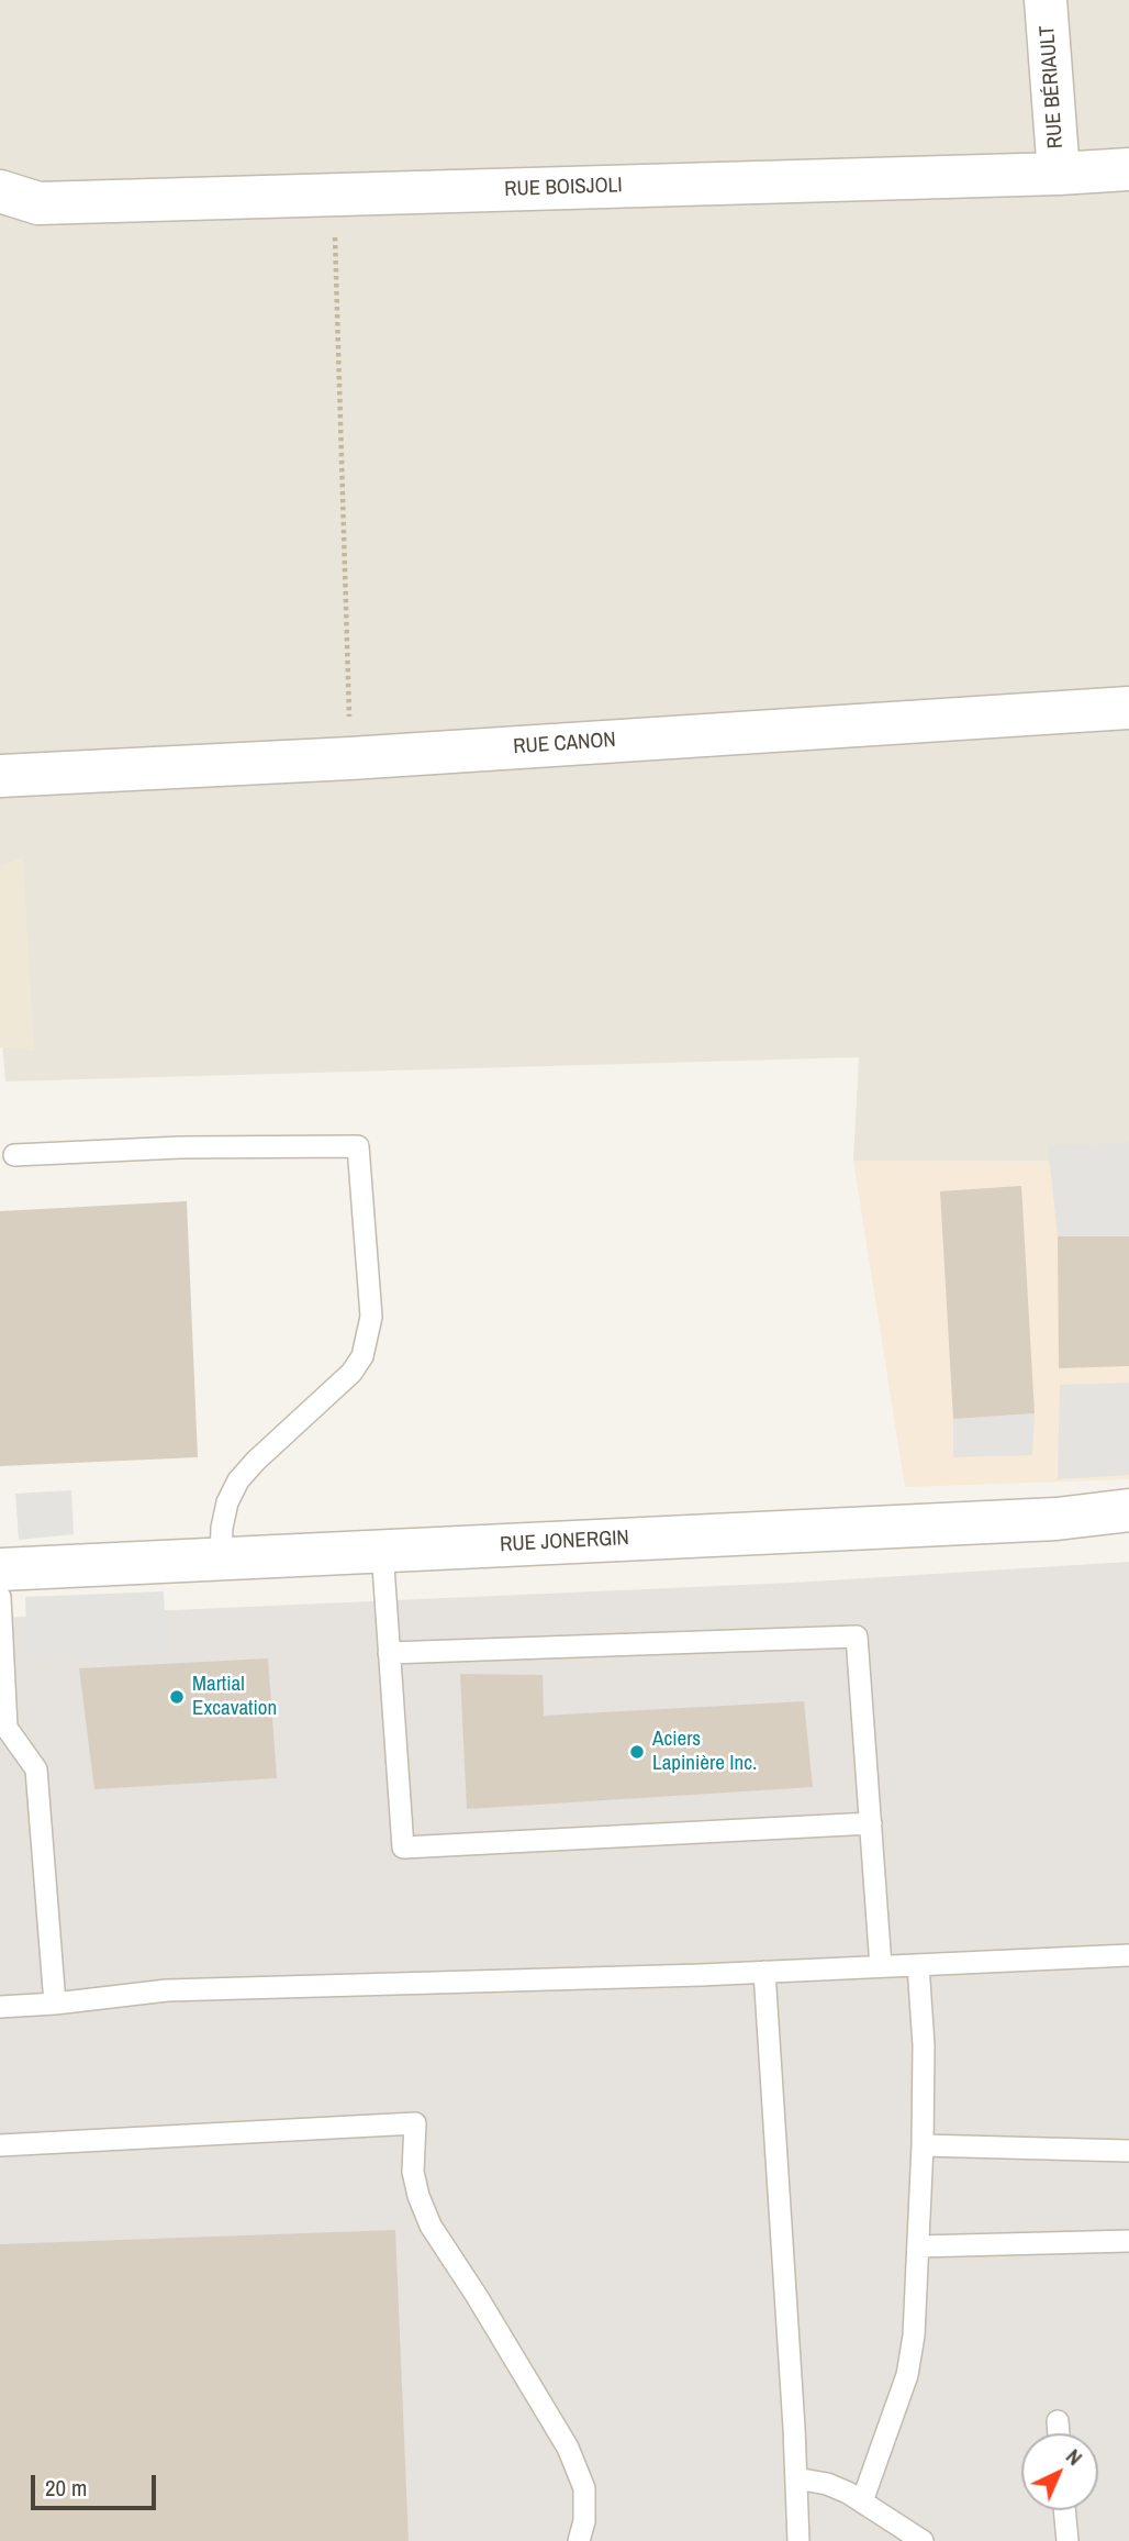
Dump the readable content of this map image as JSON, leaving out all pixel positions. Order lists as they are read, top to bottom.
{
  "streets": {
    "street": [
      "RUE BÉRIAULT",
      "RUE BOISJOLI",
      "RUE CANON",
      "RUE JONERGIN"
    ]
  },
  "crossings": [
    ["RUE BÉRIAULT", "RUE BOISJOLI"]
  ],
  "places": ["Martial Excavation", "Aciers Lapinière Inc."],
  "scale_bar": "20 m",
  "north": "top right"
}
